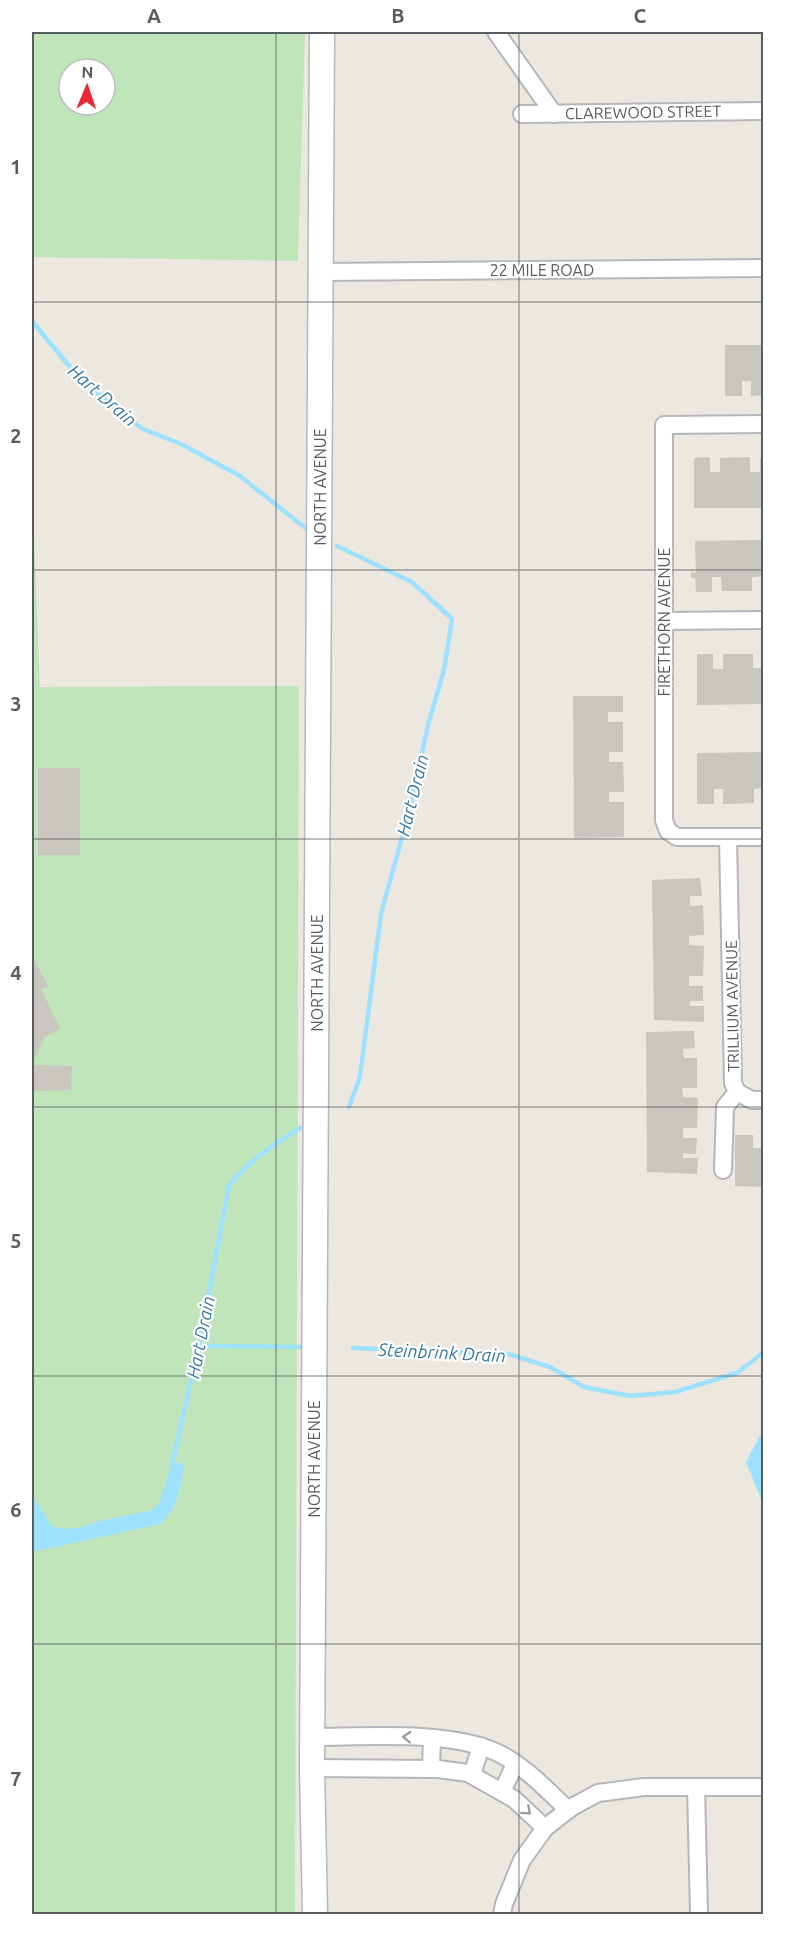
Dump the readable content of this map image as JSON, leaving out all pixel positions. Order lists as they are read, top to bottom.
{
  "streets": {
    "street": [
      "CLAREWOOD STREET",
      "22 MILE ROAD",
      "NORTH AVENUE",
      "FIRETHORN AVENUE",
      "TRILLIUM AVENUE"
    ]
  },
  "crossings": [
    ["22 MILE ROAD", "NORTH AVENUE"],
    ["FIRETHORN AVENUE", "TRILLIUM AVENUE"]
  ],
  "water": ["Hart Drain", "Steinbrink Drain"],
  "north": "top",
  "grid": {
    "columns": ["A", "B", "C"],
    "rows": [
      "1",
      "2",
      "3",
      "4",
      "5",
      "6",
      "7"
    ]
  }
}
